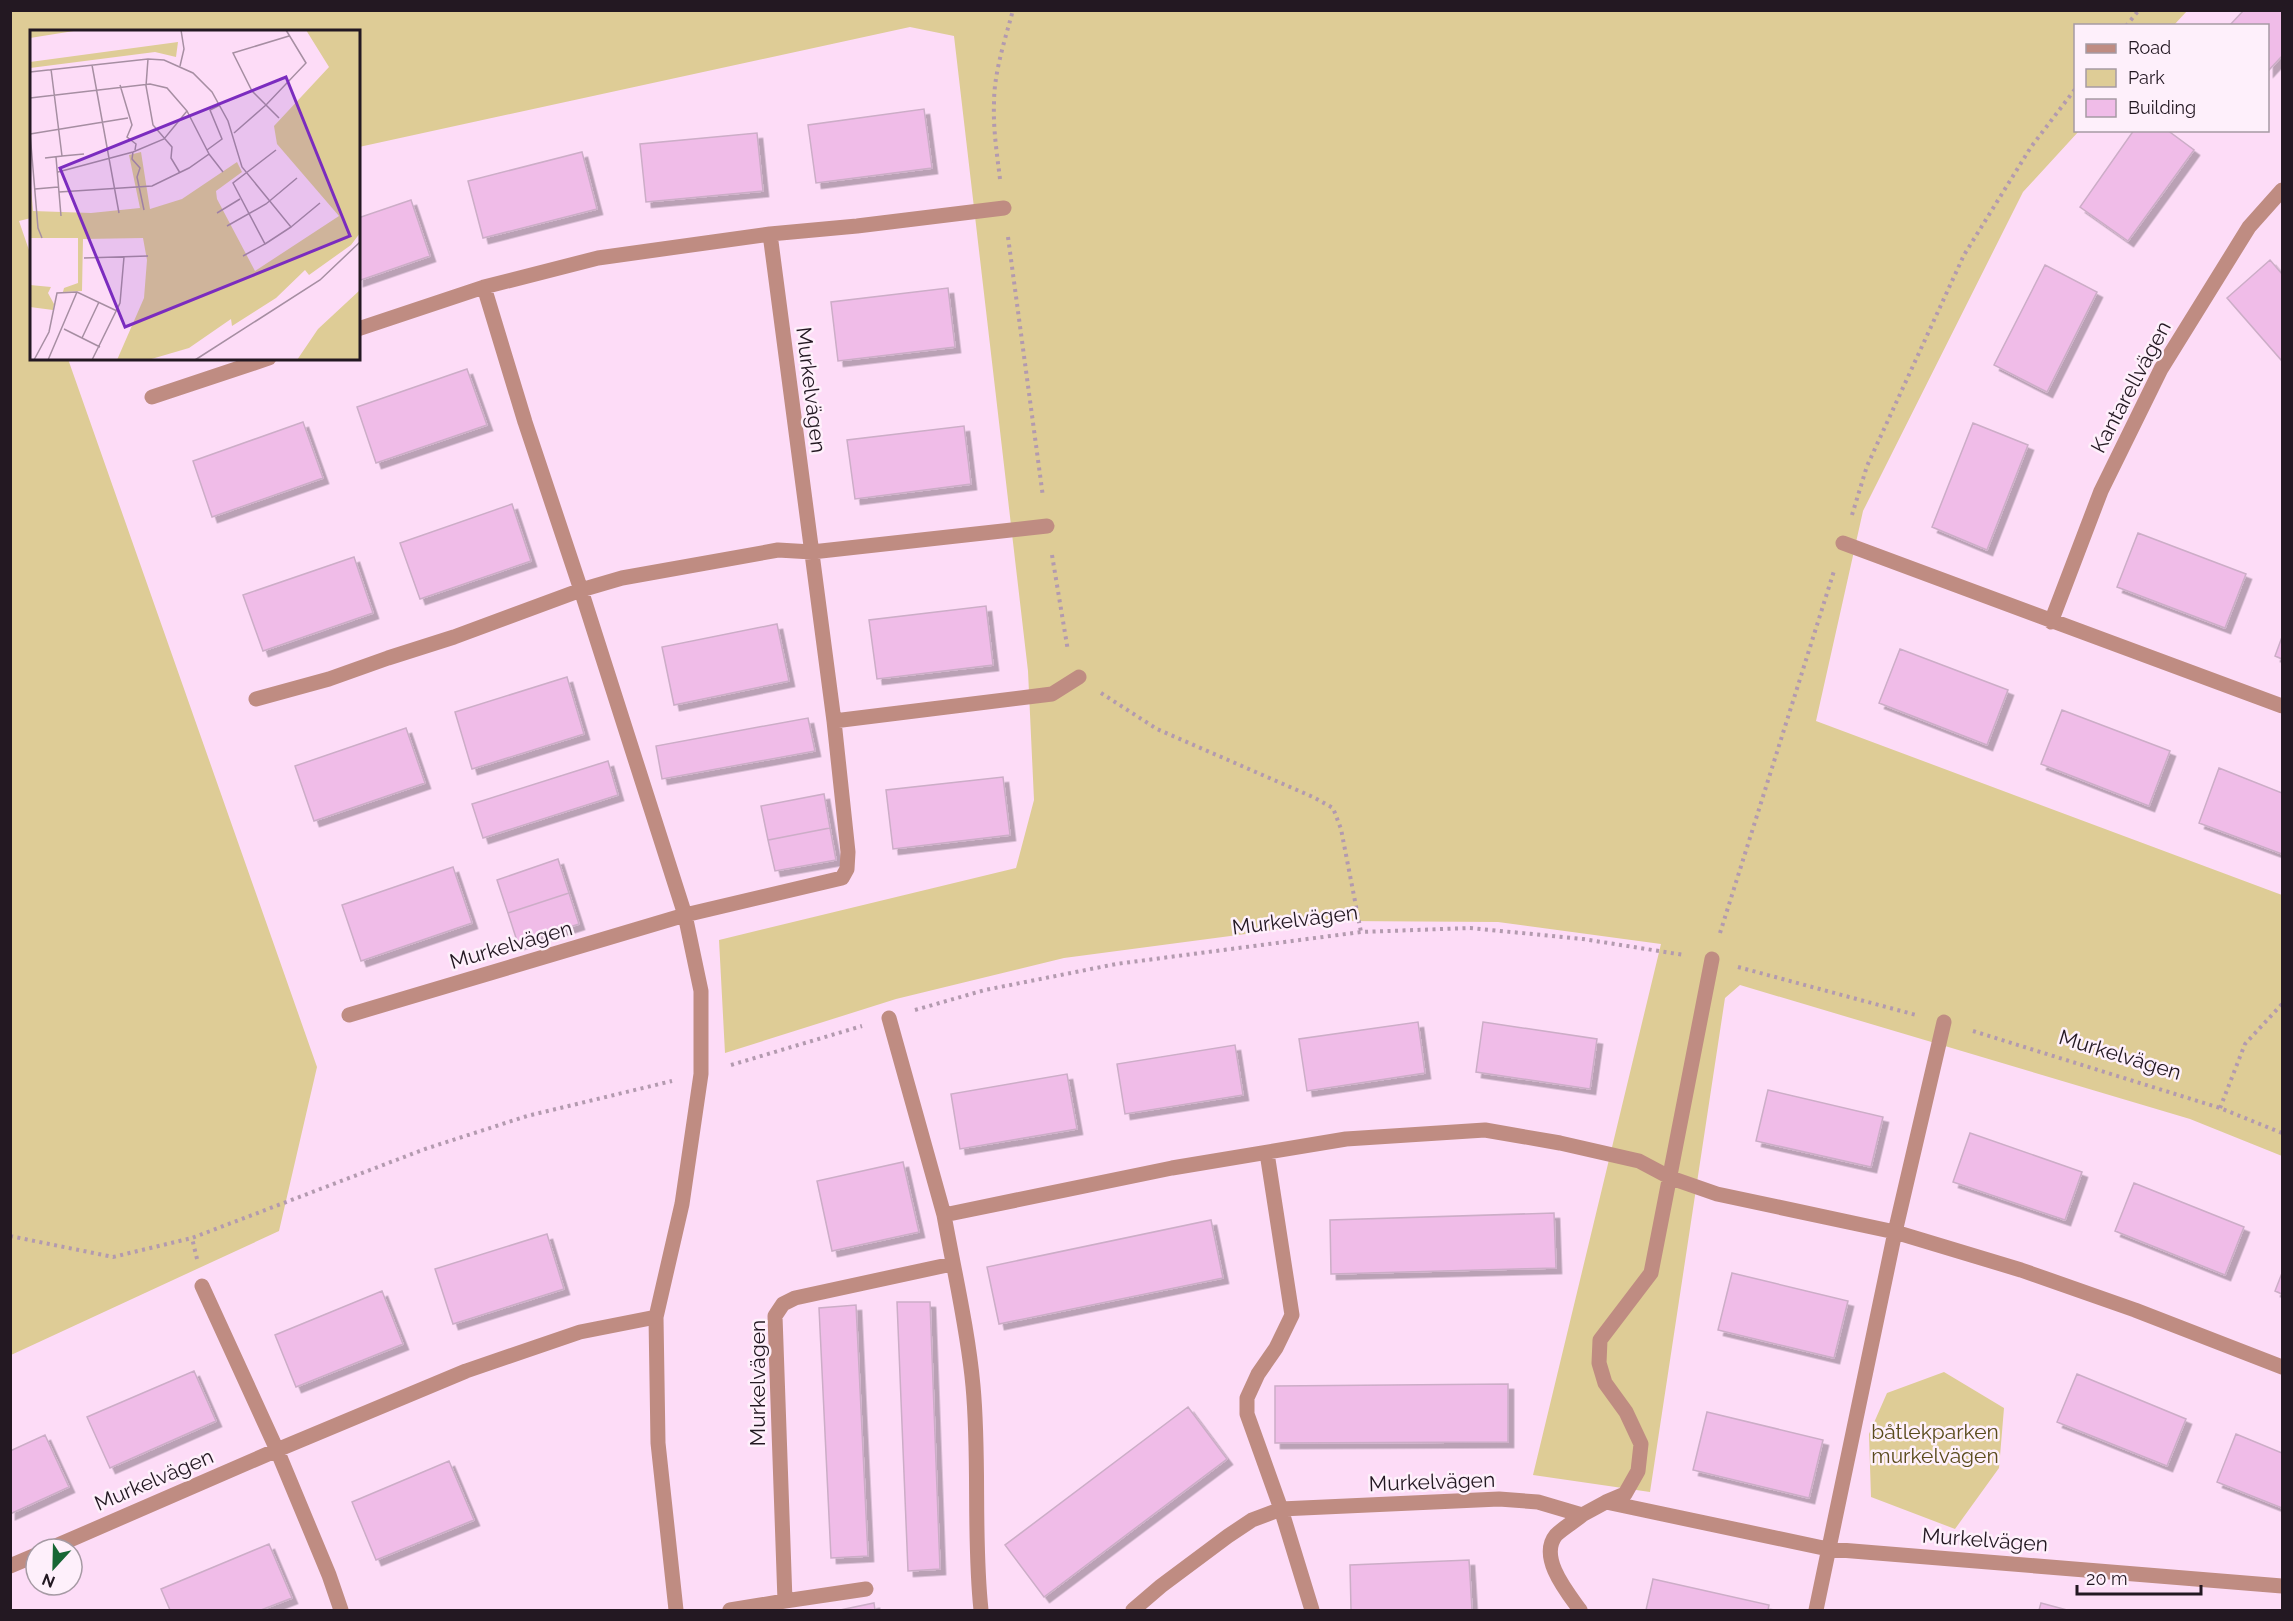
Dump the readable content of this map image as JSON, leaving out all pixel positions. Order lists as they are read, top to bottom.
{
  "streets": {
    "street": ["Kantarellvägen", "Murkelvägen"]
  },
  "parks": ["båtlekparken murkelvägen"],
  "legend": ["Road", "Park", "Building"],
  "scale_bar": "20 m",
  "north": "bottom"
}
